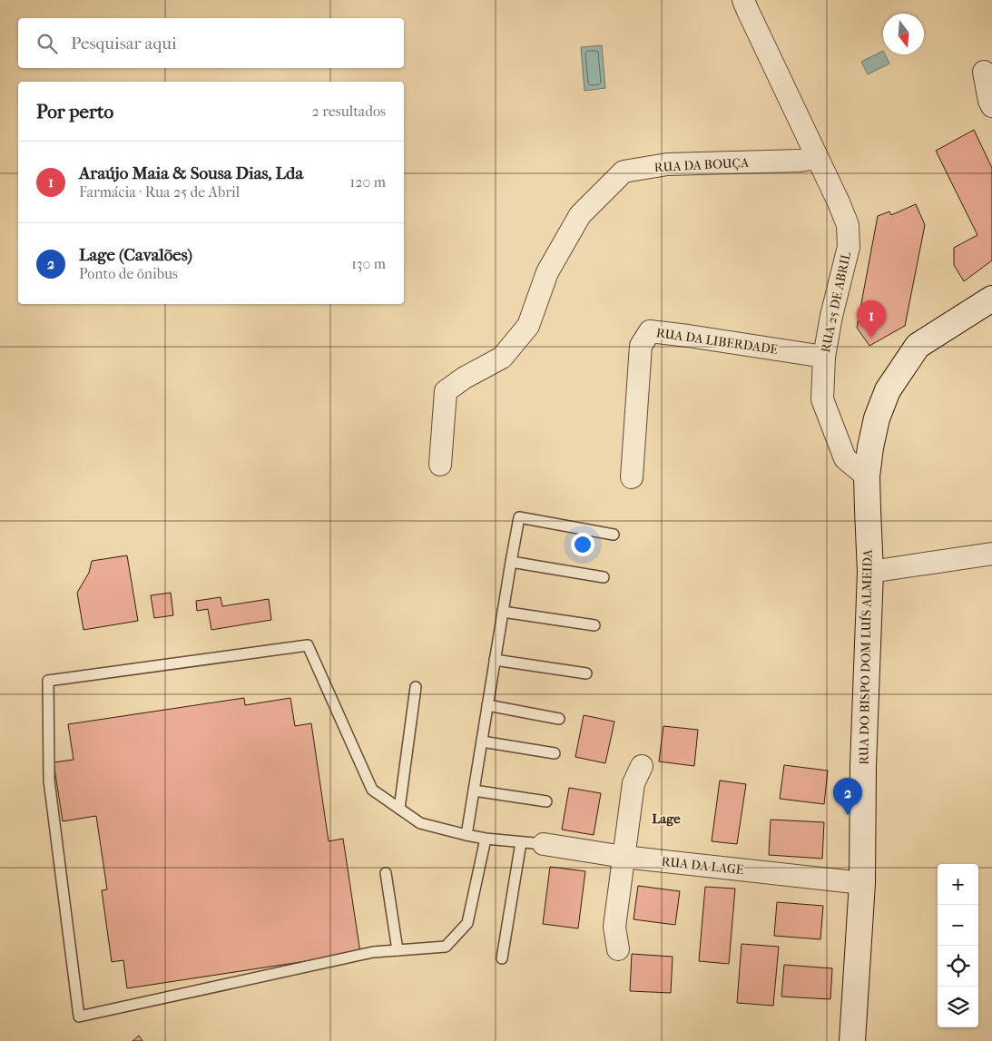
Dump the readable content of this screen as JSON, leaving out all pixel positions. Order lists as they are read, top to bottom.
{
  "streets": {
    "street": [
      "RUA DA BOUÇA",
      "RUA 25 DE ABRIL",
      "RUA DA LIBERDADE",
      "RUA DO BISPO DOM LUÍS ALMEIDA",
      "RUA DA LAGE"
    ]
  },
  "crossings": [
    ["RUA DA BOUÇA", "RUA 25 DE ABRIL"],
    ["RUA 25 DE ABRIL", "RUA DA LIBERDADE"],
    ["RUA 25 DE ABRIL", "RUA DO BISPO DOM LUÍS ALMEIDA"],
    ["RUA DO BISPO DOM LUÍS ALMEIDA", "RUA DA LAGE"]
  ],
  "districts": ["Lage"],
  "north": "bottom",
  "page": {
    "search": "Pesquisar aqui",
    "heading": ["Por perto", "2 resultados"],
    "list": [
      {
        "mark": "1",
        "name": "Araújo Maia & Sousa Dias, Lda",
        "note": "Farmácia · Rua 25 de Abril",
        "value": "120 m"
      },
      {
        "mark": "2",
        "name": "Lage (Cavalões)",
        "note": "Ponto de ônibus",
        "value": "130 m"
      }
    ],
    "pins": ["1", "2"],
    "map_buttons": ["+", "−"]
  }
}
